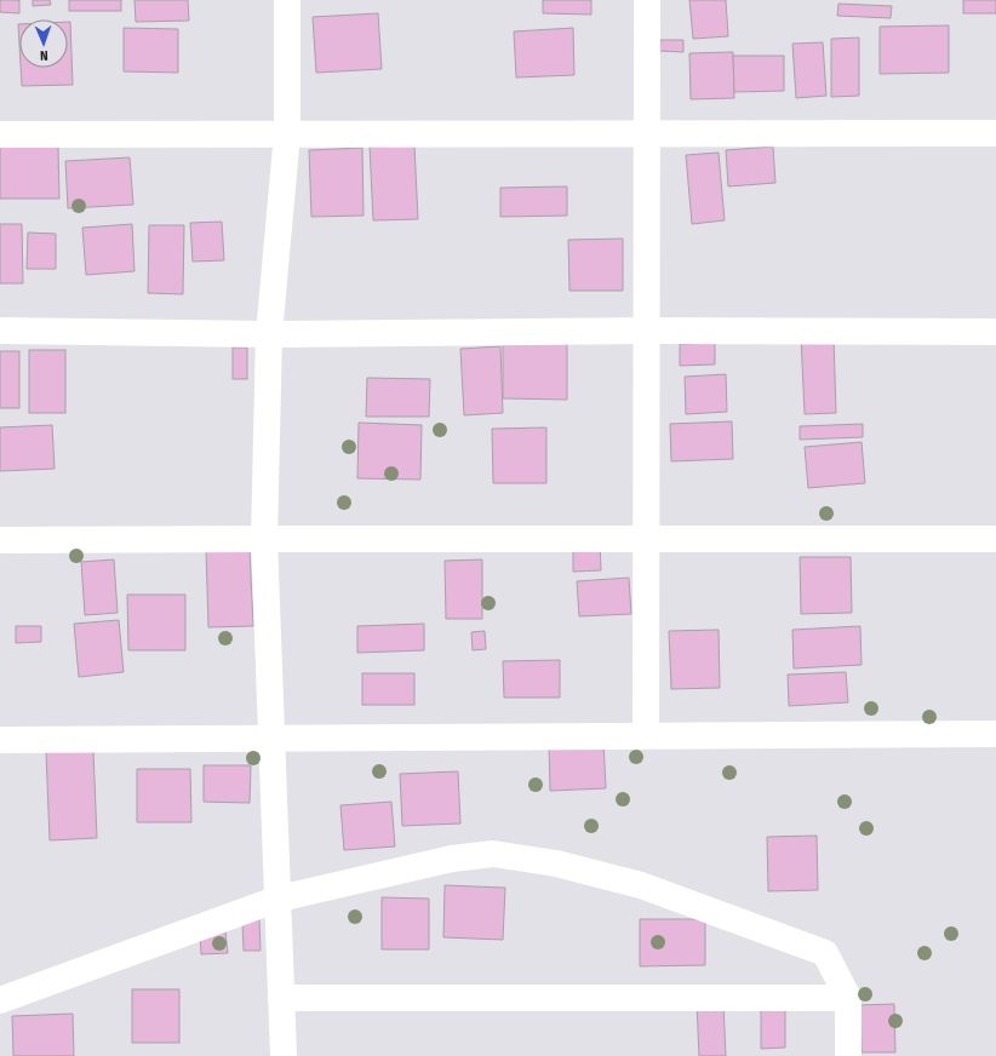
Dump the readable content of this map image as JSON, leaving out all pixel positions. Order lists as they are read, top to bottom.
{
  "north": "bottom"
}
